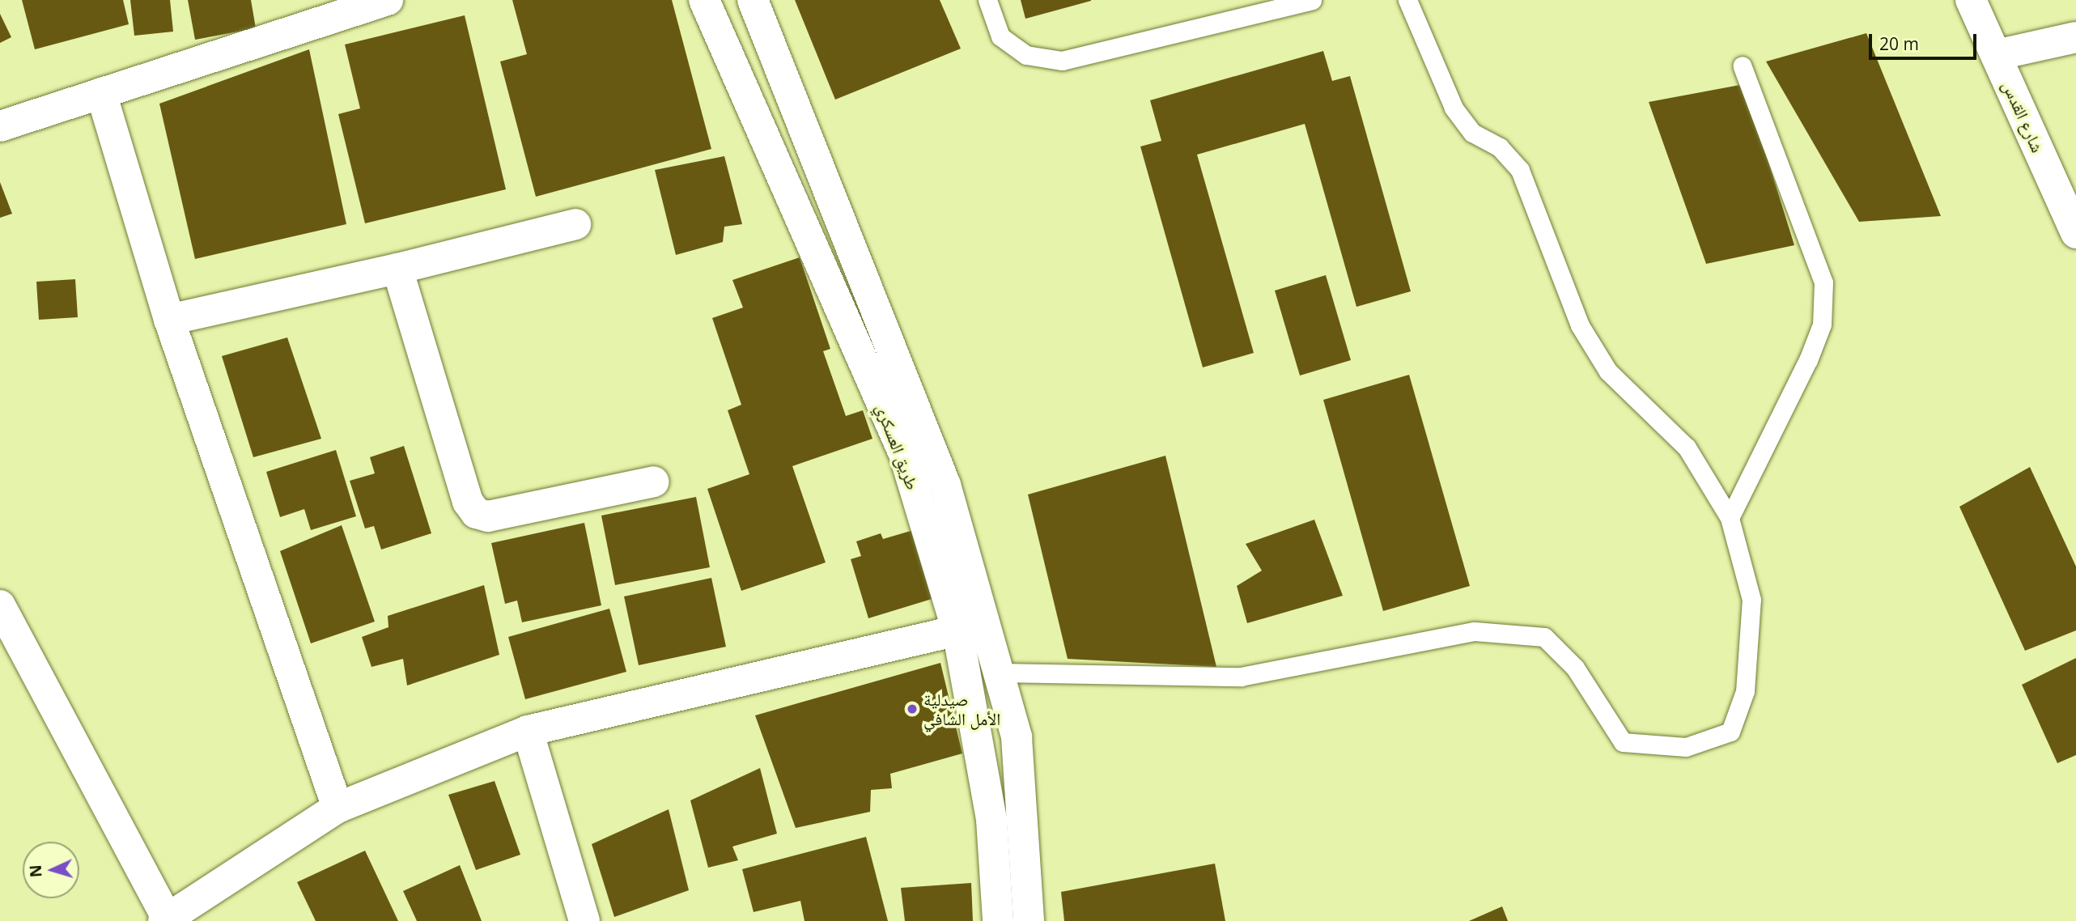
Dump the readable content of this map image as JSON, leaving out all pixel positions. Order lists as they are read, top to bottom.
{
  "streets": {
    "street": ["شارع القدس", "طريق العسكري"]
  },
  "places": ["صيدلية الأمل الشافي"],
  "scale_bar": "20 m",
  "north": "left"
}
